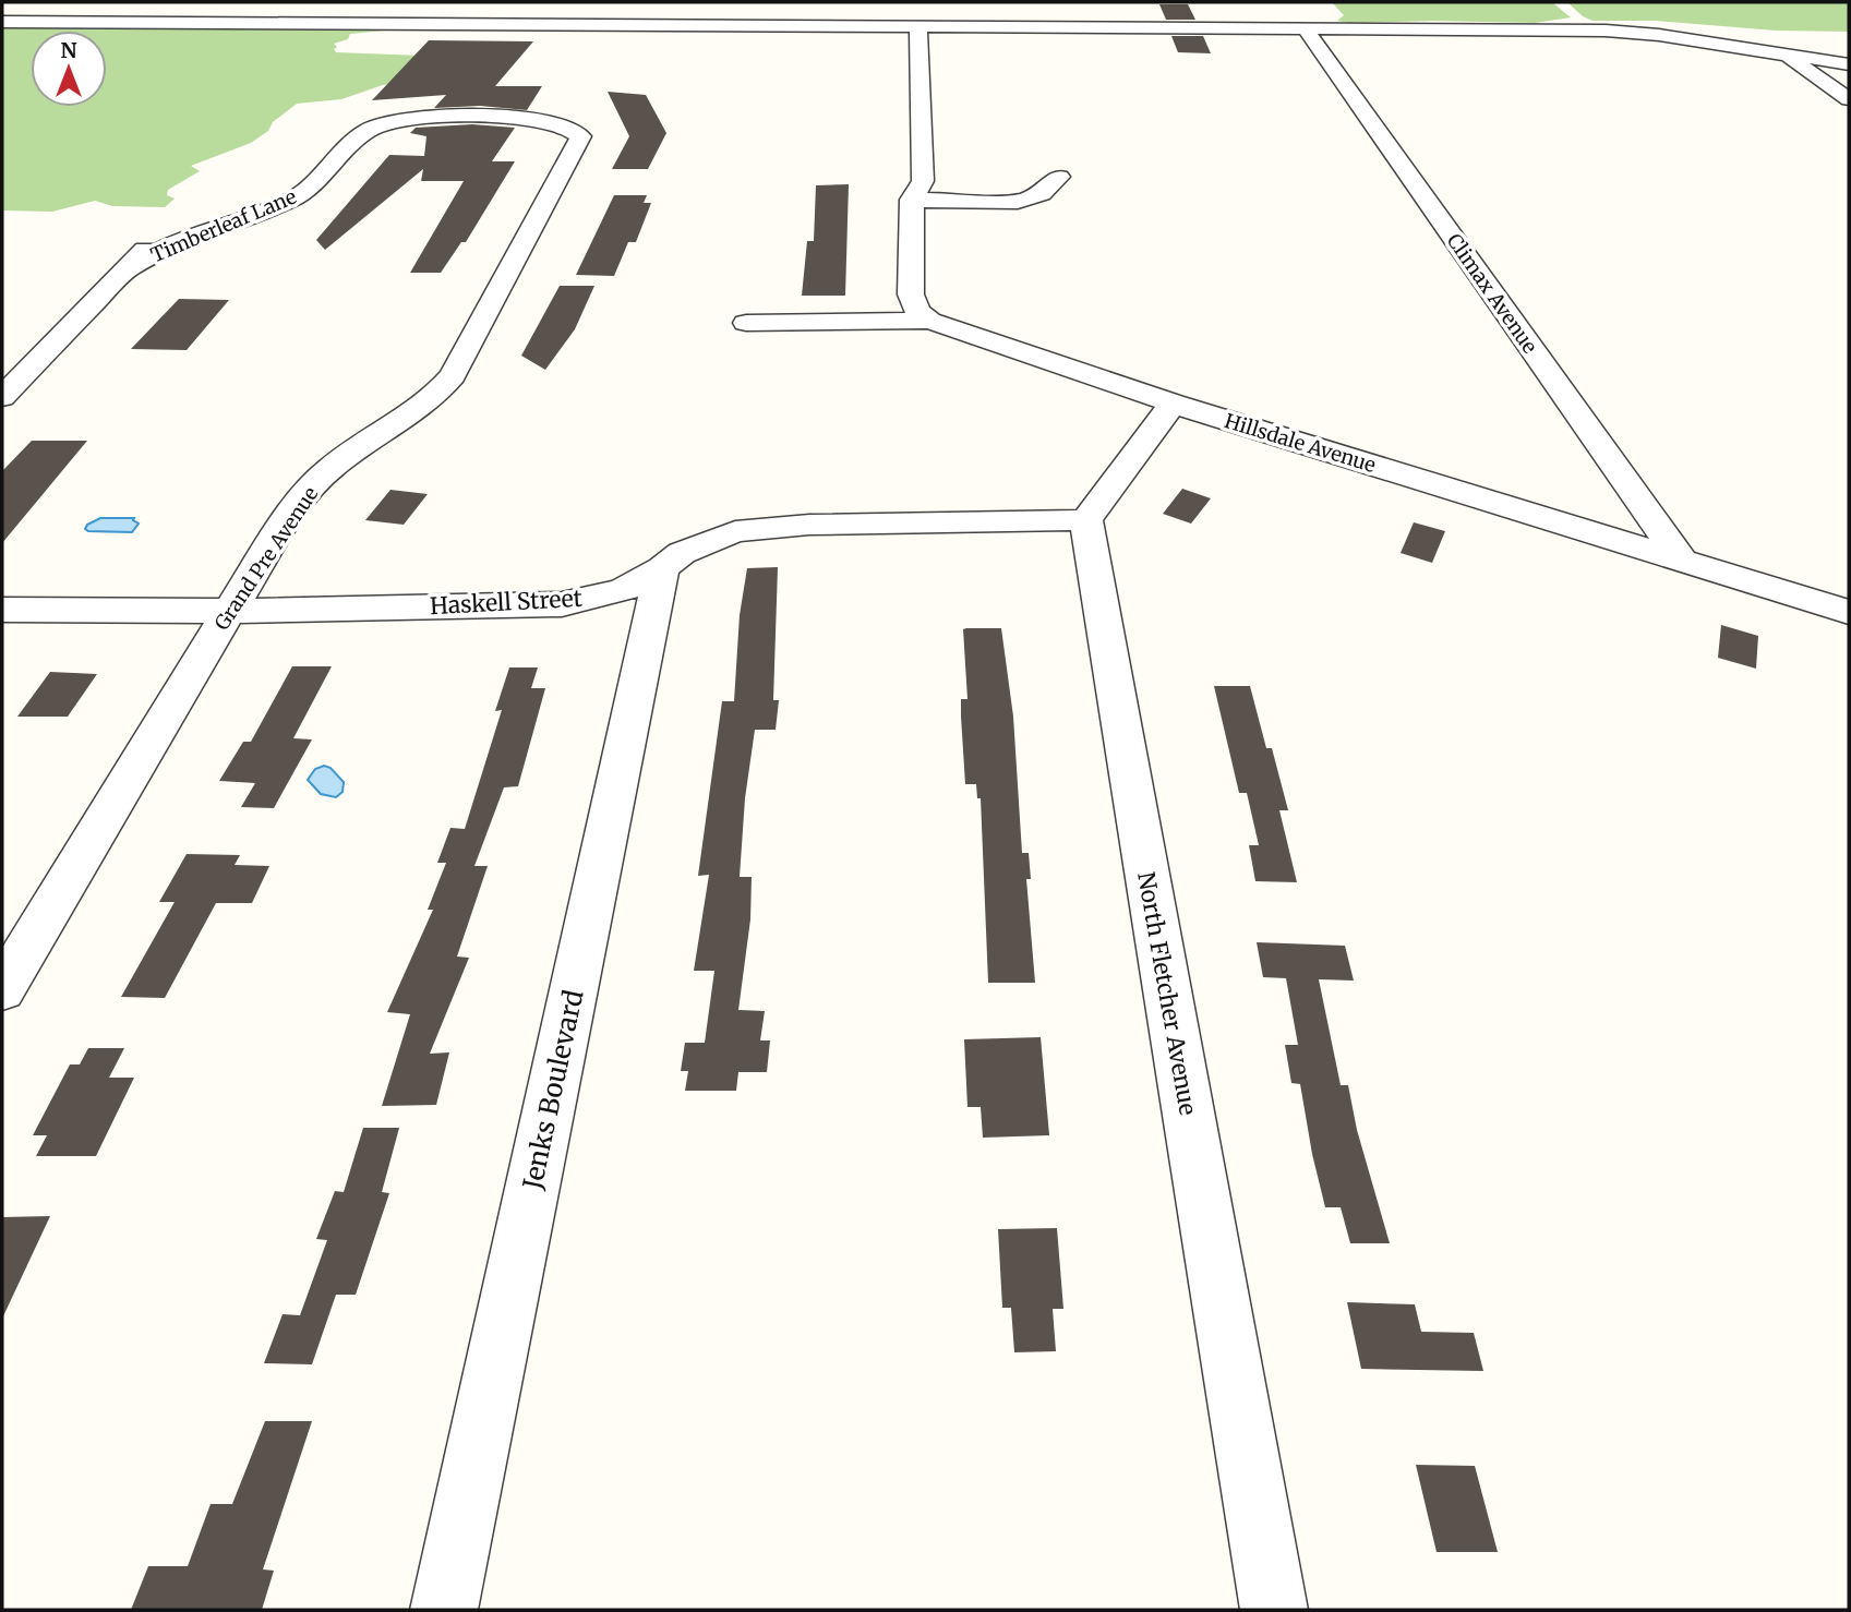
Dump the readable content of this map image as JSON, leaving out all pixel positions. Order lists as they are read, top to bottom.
{
  "streets": {
    "street": [
      "Timberleaf Lane",
      "Climax Avenue",
      "Hillsdale Avenue",
      "Grand Pre Avenue",
      "Haskell Street",
      "North Fletcher Avenue",
      "Jenks Boulevard"
    ]
  },
  "crossings": [
    ["Timberleaf Lane", "Grand Pre Avenue"],
    ["Climax Avenue", "Hillsdale Avenue"],
    ["Grand Pre Avenue", "Haskell Street"],
    ["Haskell Street", "North Fletcher Avenue"],
    ["Haskell Street", "Jenks Boulevard"]
  ],
  "north": "top"
}
